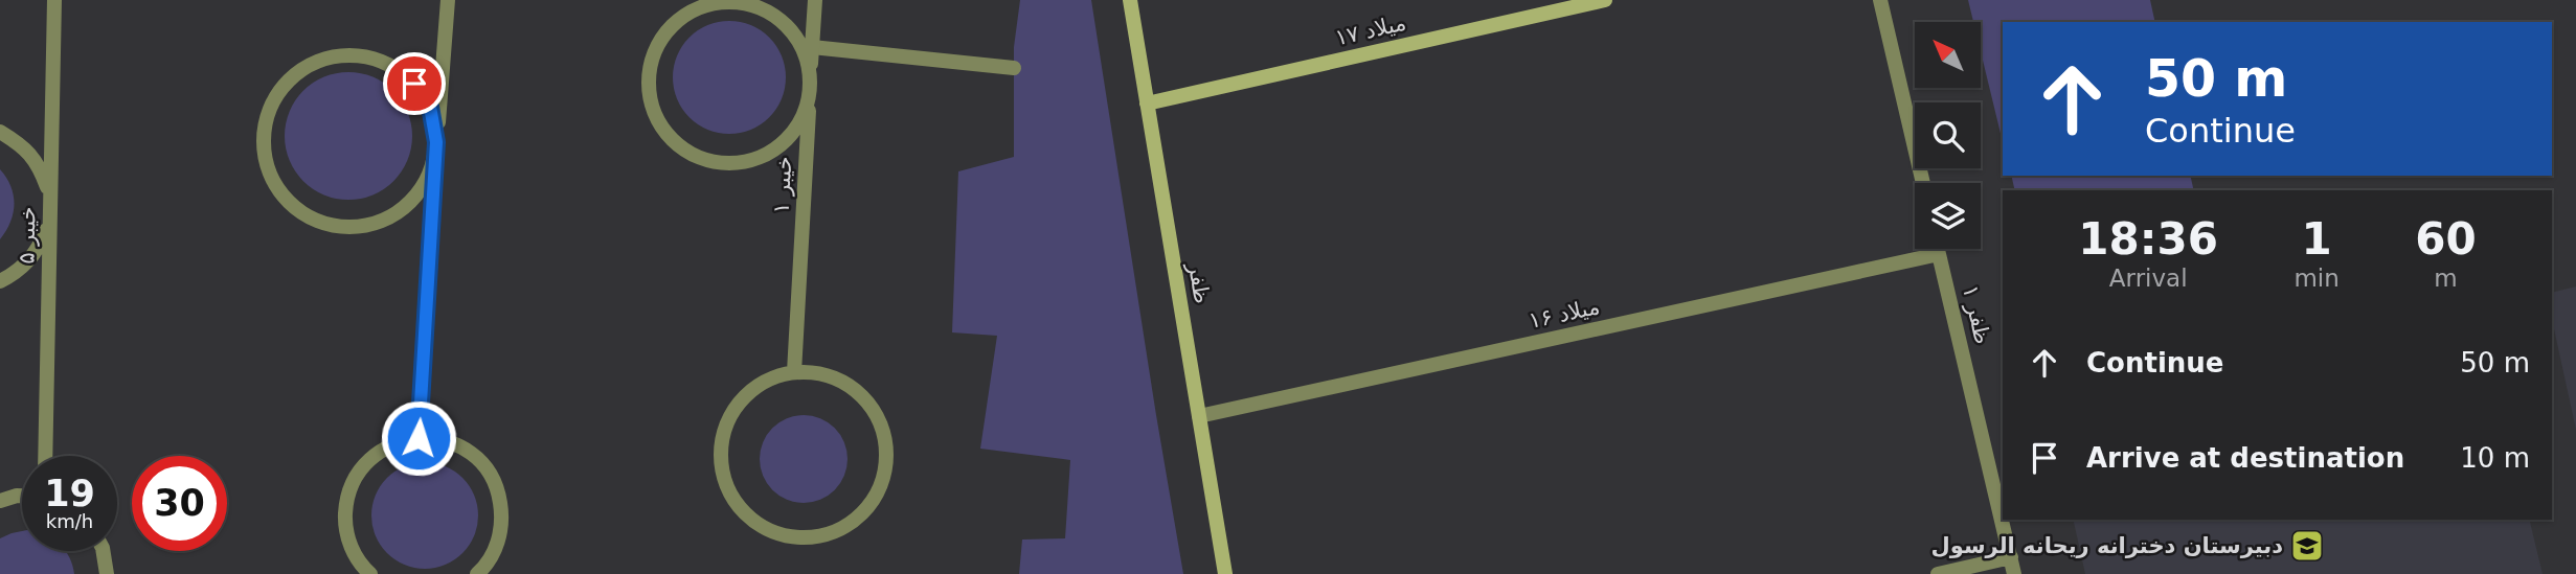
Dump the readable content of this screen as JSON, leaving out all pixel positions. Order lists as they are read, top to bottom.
{
  "streets": {
    "street": [
      "میلاد ۱۷",
      "خیبر ۱",
      "خیبر ۵",
      "ظفر",
      "میلاد ۱۶",
      "ظفر ۱"
    ]
  },
  "crossings": [
    ["میلاد ۱۷", "ظفر"],
    ["ظفر", "میلاد ۱۶"],
    ["میلاد ۱۶", "ظفر ۱"]
  ],
  "places": {
    "school or university": ["دبیرستان دخترانه ریحانه الرسول"]
  },
  "north": "top left",
  "page": {
    "turn": ["50 m", "Continue"],
    "eta": [
      "18:36",
      "Arrival",
      "1",
      "min",
      "60",
      "m"
    ],
    "list": [
      {
        "name": "Continue",
        "value": "50 m"
      },
      {
        "name": "Arrive at destination",
        "value": "10 m"
      }
    ],
    "speed": "19 km/h",
    "limit": "30"
  }
}
